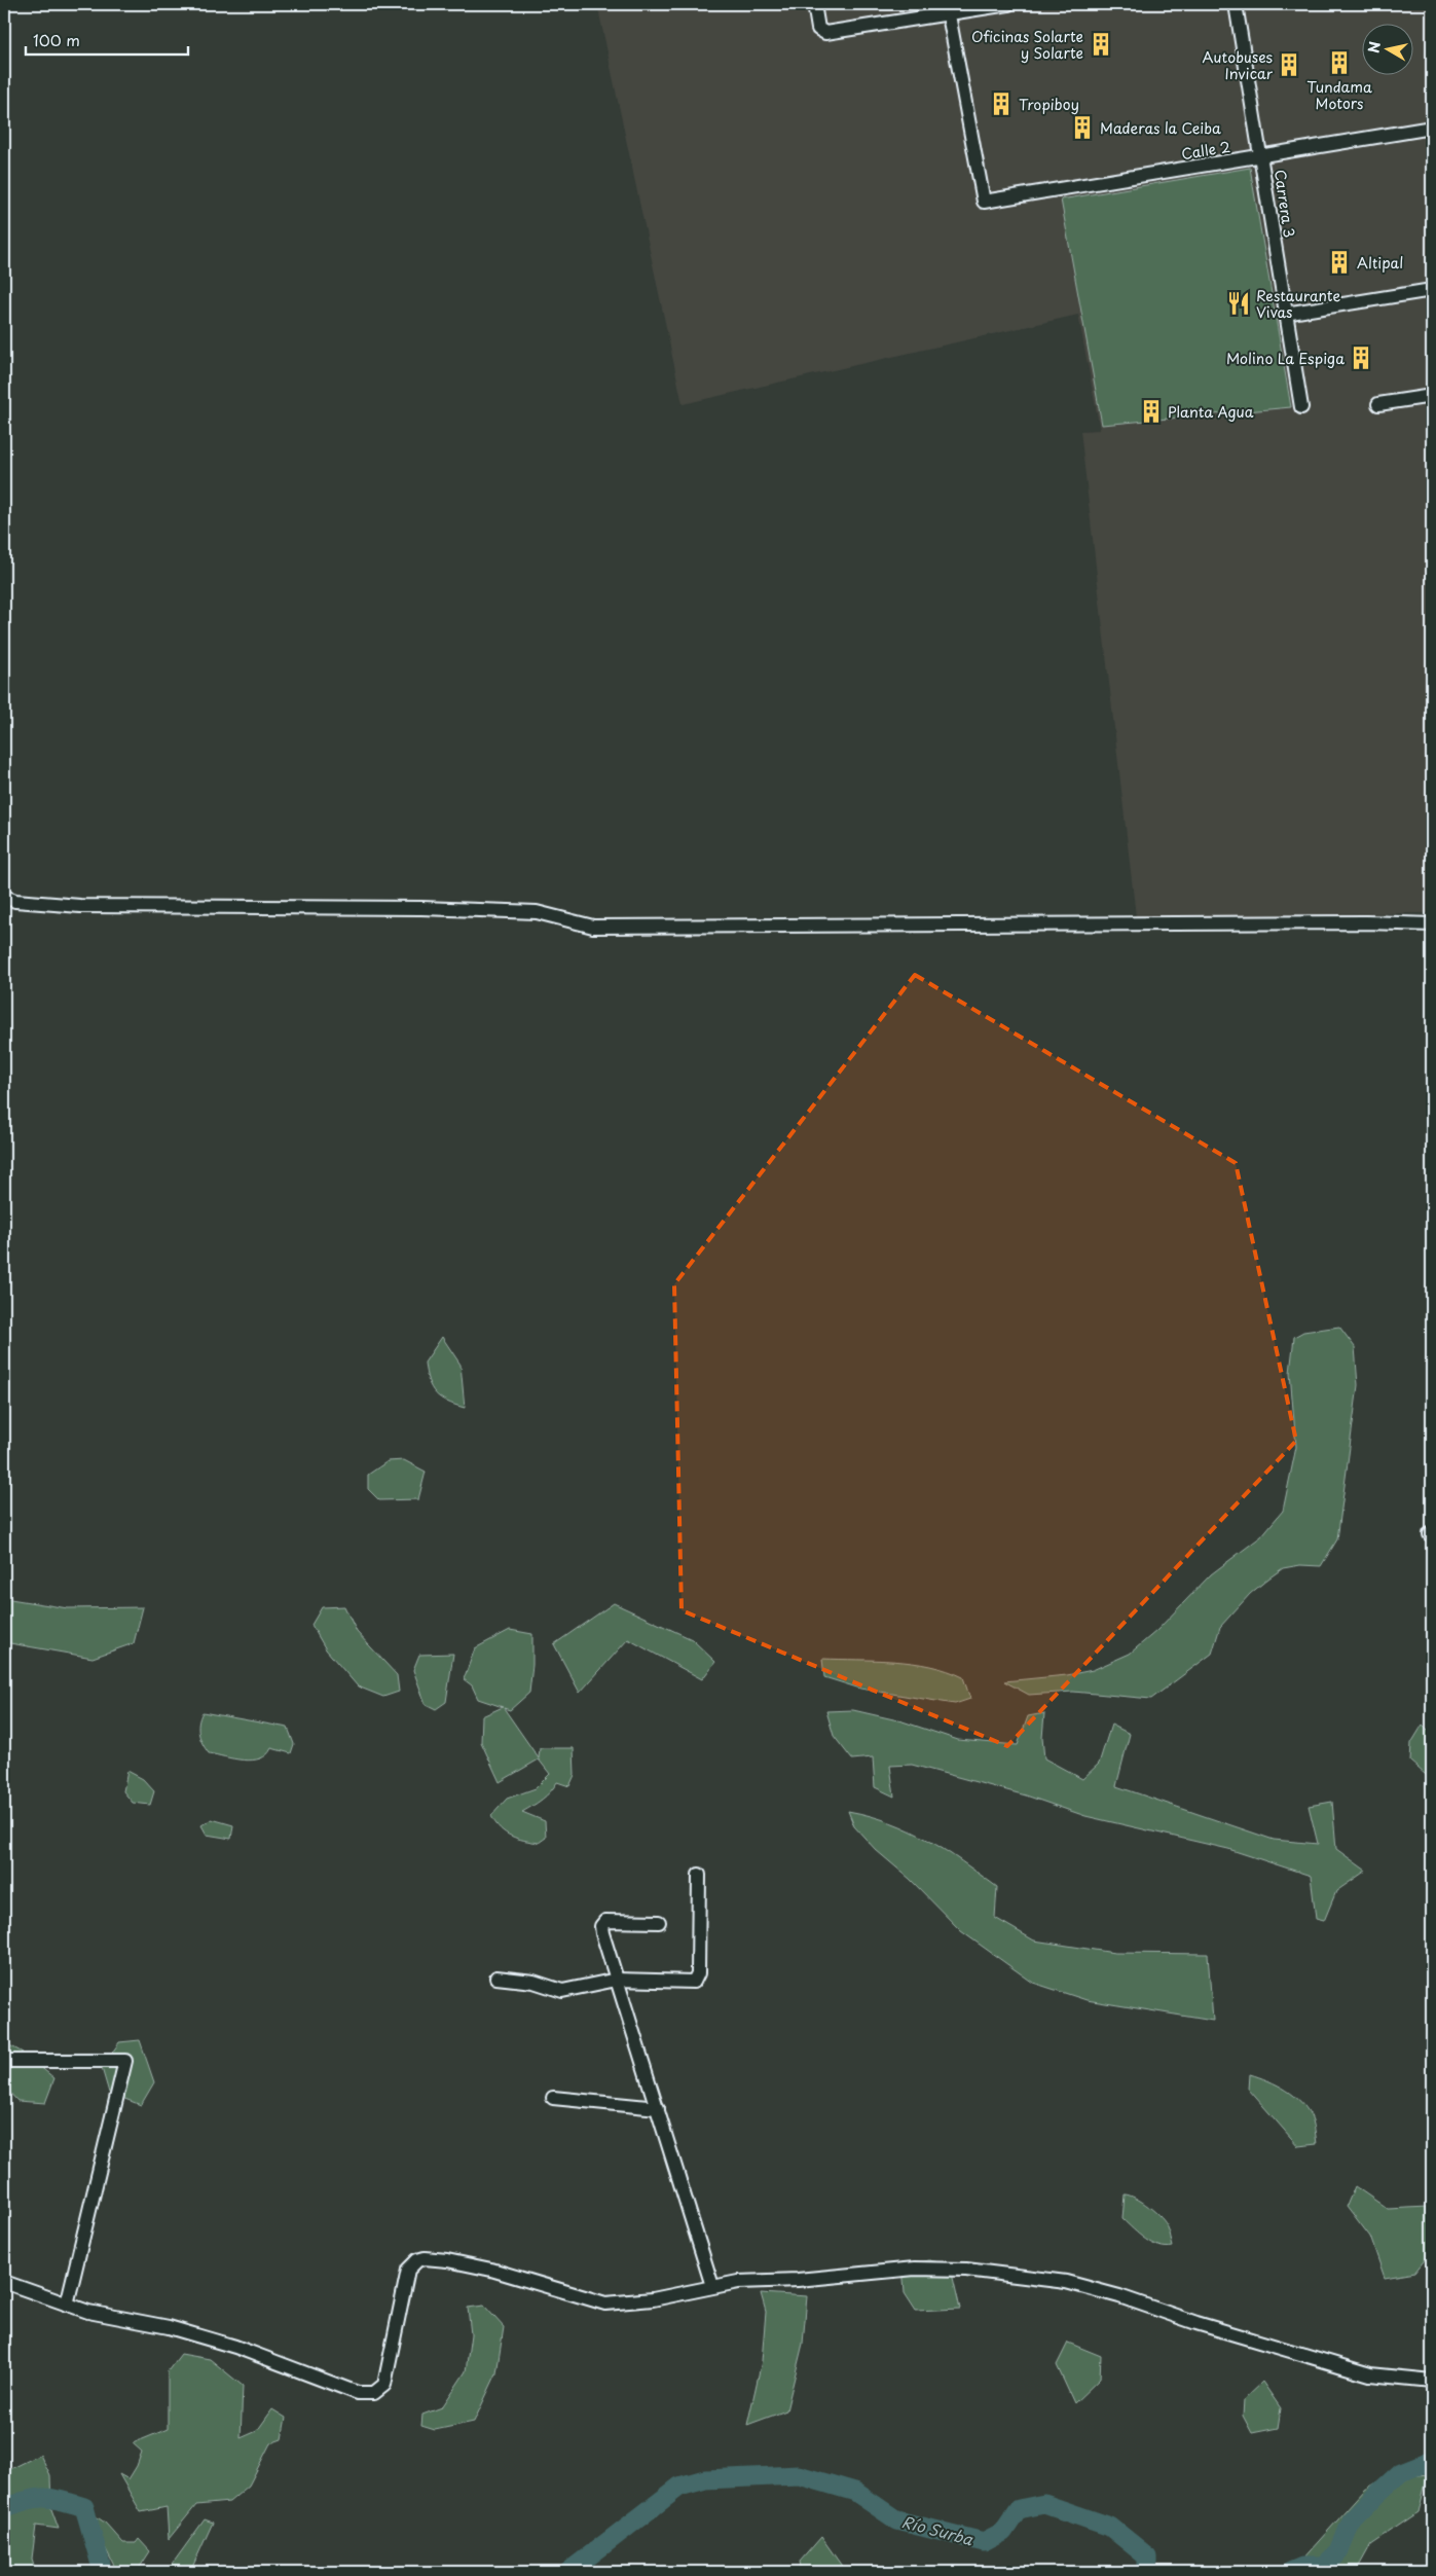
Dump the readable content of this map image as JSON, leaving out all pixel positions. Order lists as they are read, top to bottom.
{
  "streets": {
    "street": ["Calle 2", "Carrera 3"]
  },
  "crossings": [
    ["Calle 2", "Carrera 3"]
  ],
  "water": ["Río Surba"],
  "places": {
    "building": [
      "Oficinas Solarte y Solarte",
      "Tundama Motors",
      "Autobuses Invicar",
      "Tropiboy",
      "Maderas la Ceiba",
      "Altipal",
      "Molino La Espiga",
      "Planta Agua"
    ],
    "restaurant": ["Restaurante Vivas"]
  },
  "scale_bar": "100 m",
  "north": "left"
}
